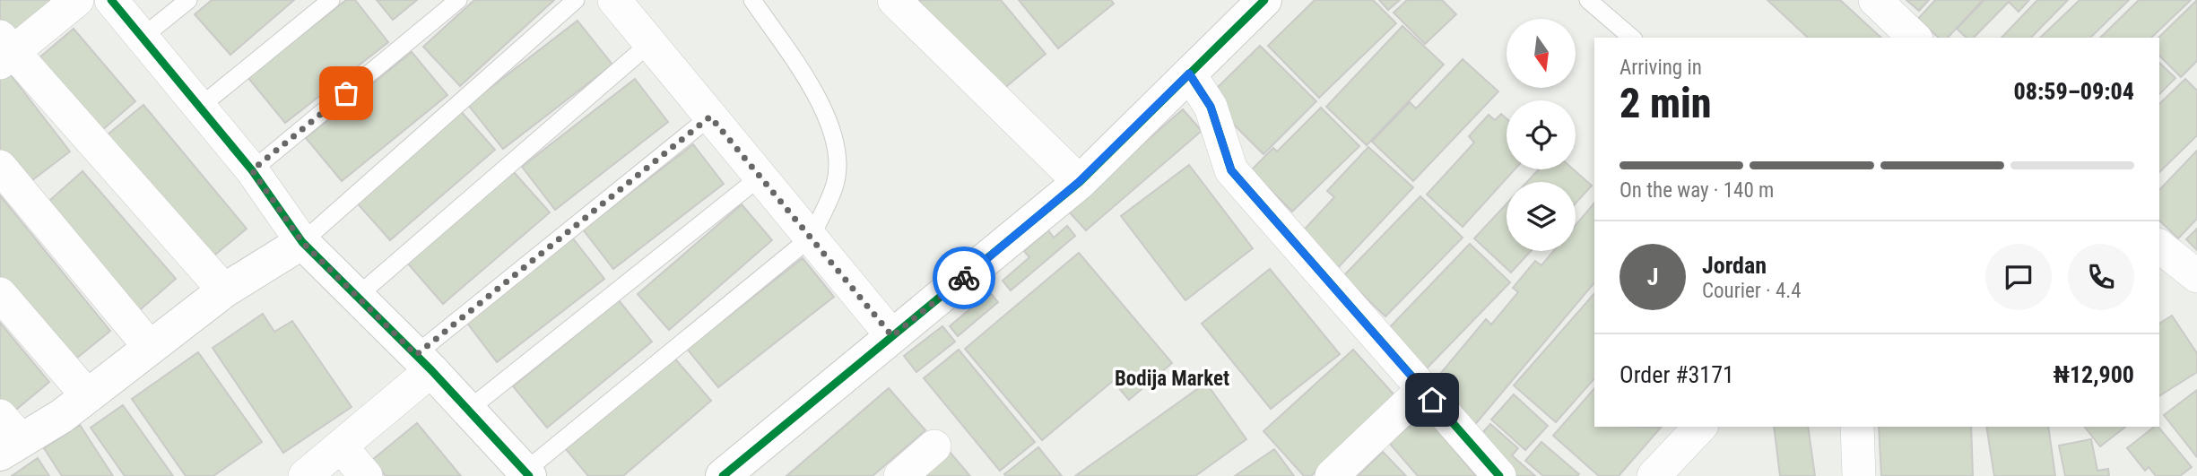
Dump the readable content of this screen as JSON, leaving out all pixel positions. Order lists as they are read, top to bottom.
{
  "districts": ["Bodija Market"],
  "north": "bottom",
  "page": {
    "heading": ["2 min", "Arriving in", "08:59–09:04"],
    "panel": [
      "Jordan",
      "Courier · 4.4",
      "Order #3171",
      "₦12,900"
    ],
    "bar": "On the way · 140 m",
    "round": "J"
  }
}
